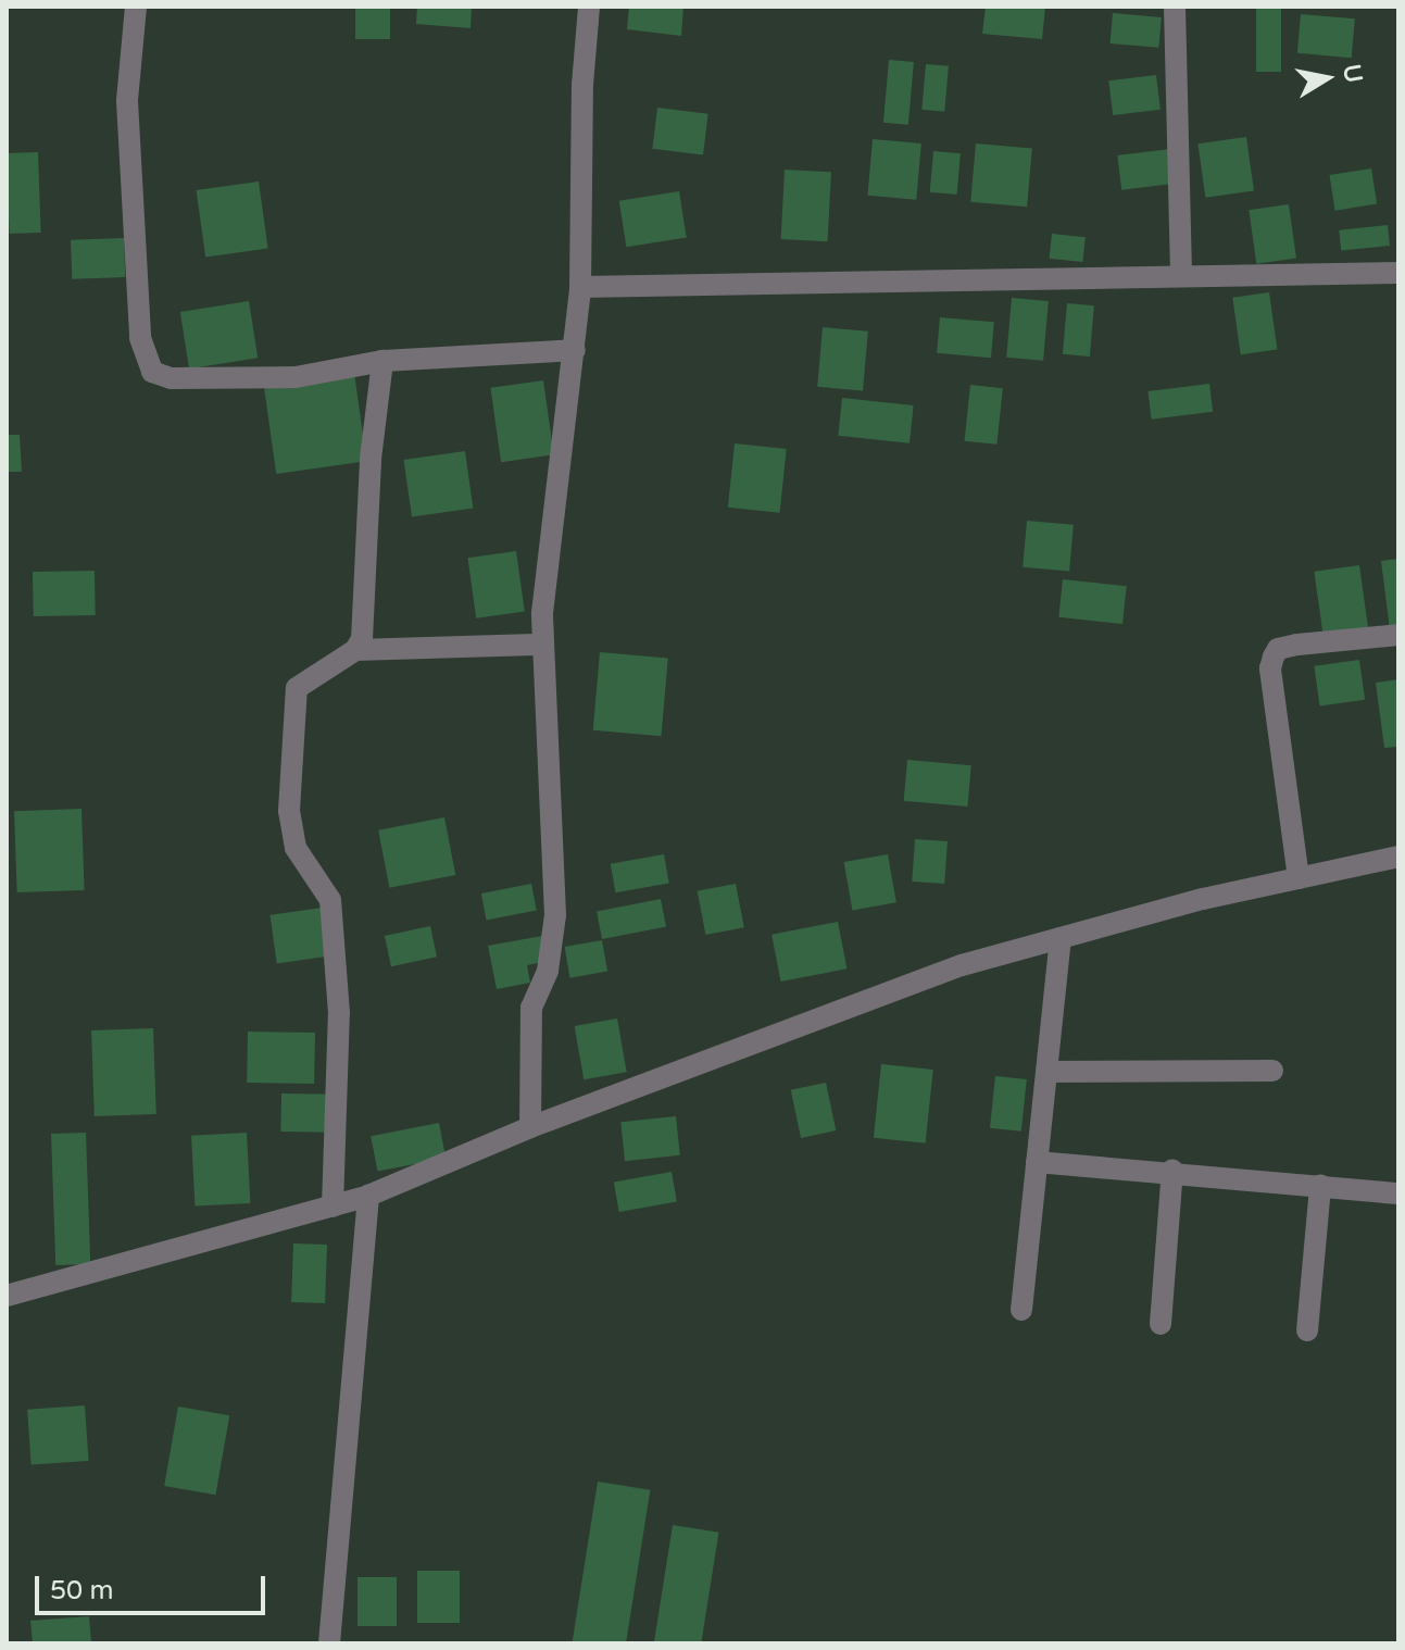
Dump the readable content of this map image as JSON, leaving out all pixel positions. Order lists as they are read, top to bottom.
{
  "scale_bar": "50 m",
  "north": "right"
}
